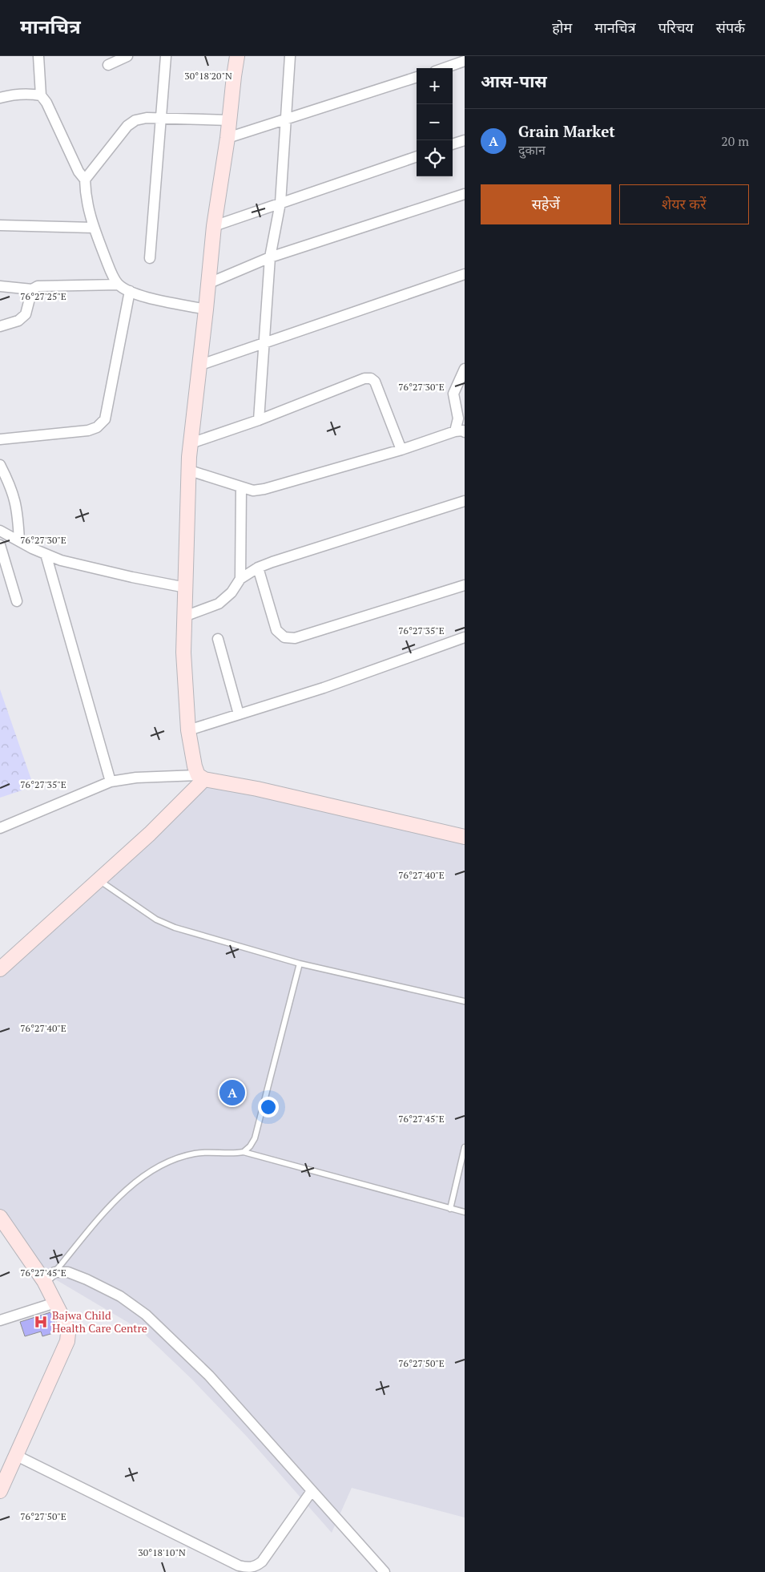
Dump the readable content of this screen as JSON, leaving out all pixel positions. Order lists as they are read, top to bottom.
{
  "places": {
    "hospital": ["Bajwa Child Health Care Centre"]
  },
  "page": {
    "header": "मानचित्र",
    "nav": [
      "होम",
      "मानचित्र",
      "परिचय",
      "संपर्क"
    ],
    "heading": "आस-पास",
    "map_buttons": ["+", "−"],
    "list": [
      {
        "mark": "A",
        "name": "Grain Market",
        "note": "दुकान",
        "value": "20 m"
      }
    ],
    "buttons": ["सहेजें", "शेयर करें"],
    "pins": "A"
  },
  "coordinates": [
    "30°18'20\"N",
    "76°27'25\"E",
    "76°27'30\"E",
    "76°27'35\"E",
    "76°27'40\"E",
    "76°27'45\"E",
    "76°27'50\"E",
    "30°18'10\"N"
  ]
}
